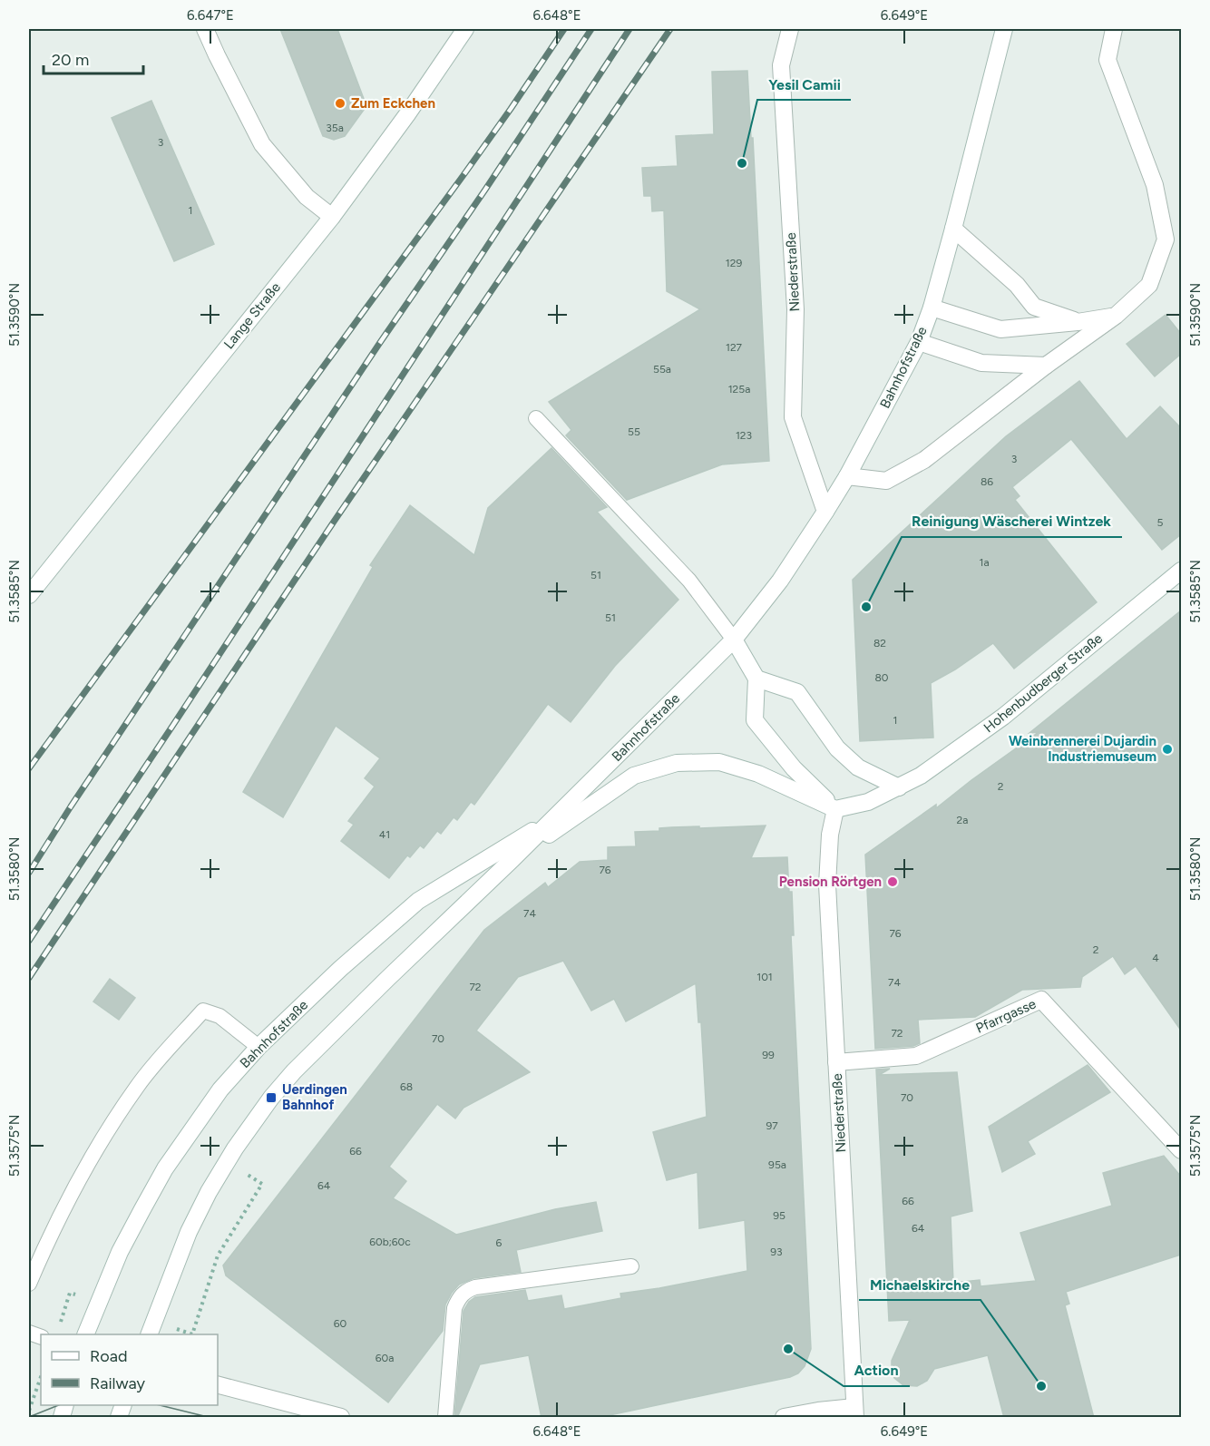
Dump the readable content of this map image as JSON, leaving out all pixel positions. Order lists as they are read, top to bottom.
{
  "streets": {
    "street": [
      "Niederstraße",
      "Lange Straße",
      "Bahnhofstraße",
      "Hohenbudberger Straße",
      "Pfarrgasse"
    ]
  },
  "crossings": [
    ["Niederstraße", "Bahnhofstraße"],
    ["Niederstraße", "Hohenbudberger Straße"],
    ["Niederstraße", "Pfarrgasse"]
  ],
  "places": {
    "other": [
      "Zum Eckchen",
      "Yesil Camii",
      "Reinigung Wäscherei Wintzek",
      "Weinbrennerei Dujardin Industriemuseum",
      "Pension Rörtgen",
      "Action",
      "Michaelskirche"
    ],
    "transit": ["Uerdingen Bahnhof"]
  },
  "house_numbers": [
    "35a",
    "3",
    "1",
    "129",
    "127",
    "55a",
    "125a",
    "55",
    "123",
    "3",
    "86",
    "5",
    "1a",
    "51",
    "51",
    "82",
    "80",
    "1",
    "2",
    "2a",
    "41",
    "76",
    "74",
    "76",
    "2",
    "4",
    "101",
    "74",
    "72",
    "72",
    "70",
    "99",
    "68",
    "70",
    "97",
    "66",
    "95a",
    "64",
    "66",
    "95",
    "64",
    "60b;60c",
    "6",
    "93",
    "60",
    "60a"
  ],
  "legend": ["Road", "Railway"],
  "scale_bar": "20 m",
  "coordinates": [
    "6.647°E",
    "6.648°E",
    "6.649°E",
    "51.3590°N",
    "51.3585°N",
    "51.3580°N",
    "51.3575°N"
  ]
}
